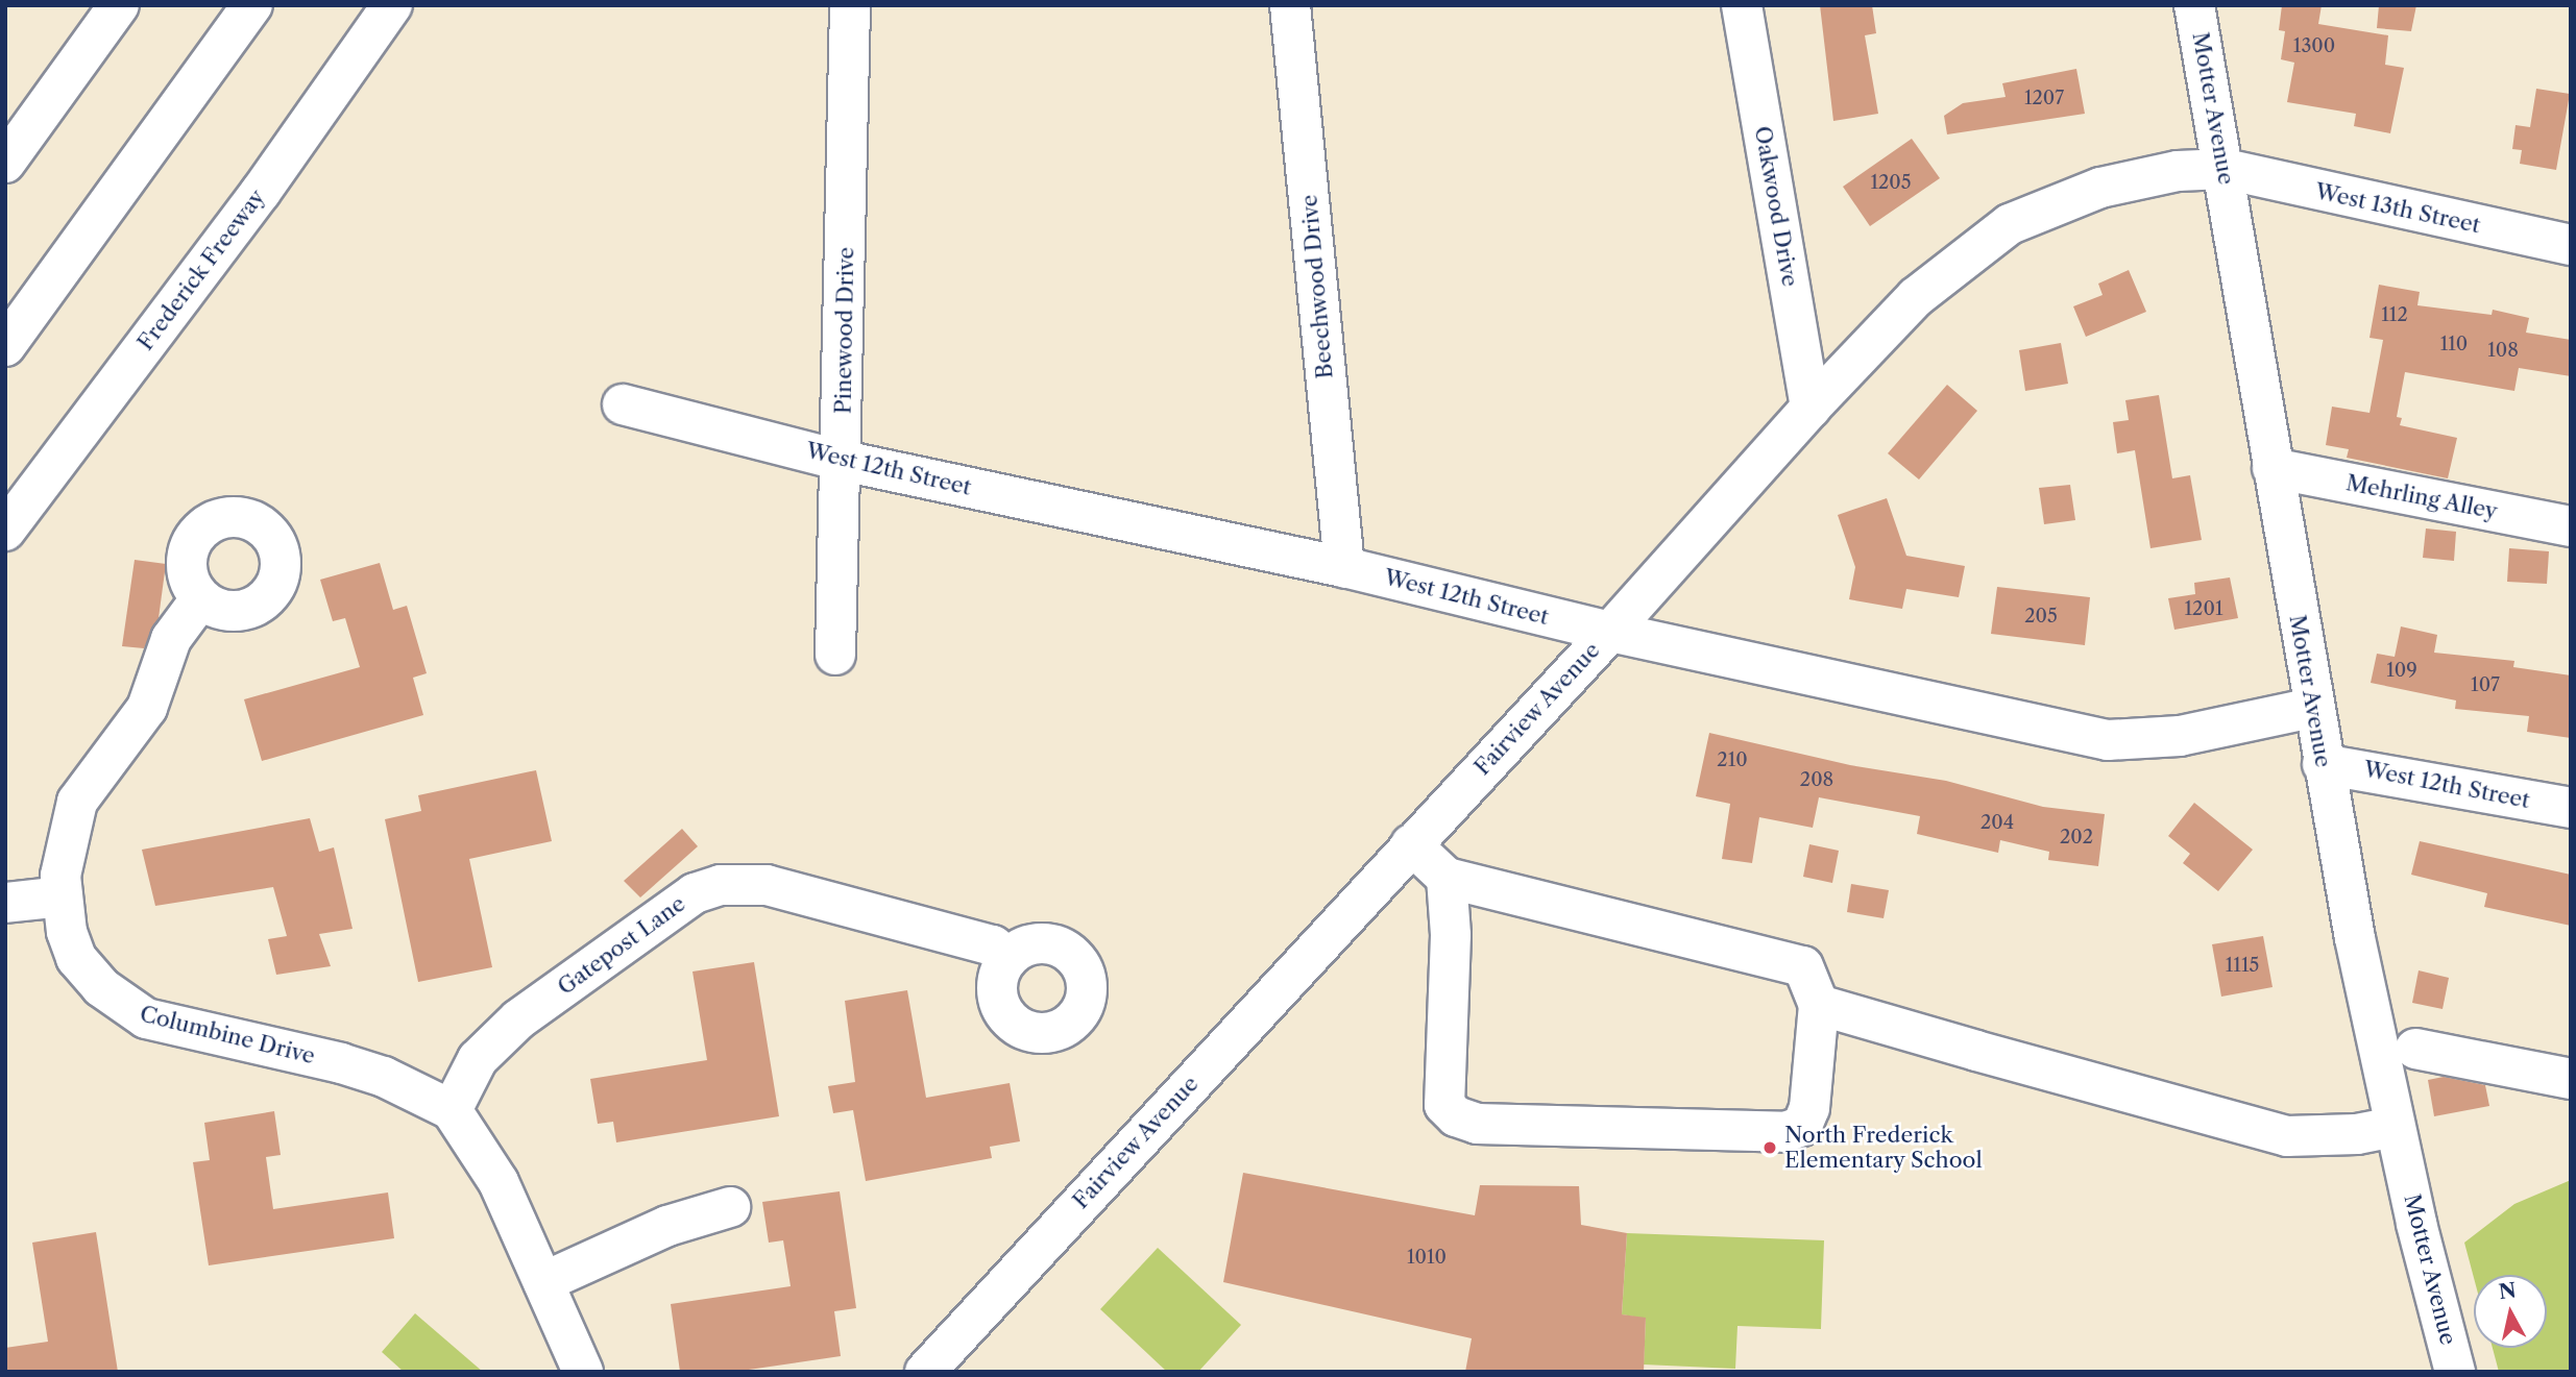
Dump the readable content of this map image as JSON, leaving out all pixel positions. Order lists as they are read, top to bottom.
{
  "streets": {
    "main road": [
      "Motter Avenue",
      "Oakwood Drive",
      "West 13th Street",
      "Frederick Freeway",
      "Beechwood Drive",
      "Pinewood Drive",
      "West 12th Street",
      "Mehrling Alley",
      "Fairview Avenue",
      "Gatepost Lane",
      "Columbine Drive"
    ]
  },
  "crossings": [
    ["Motter Avenue", "West 13th Street"],
    ["Motter Avenue", "West 12th Street"],
    ["Motter Avenue", "Mehrling Alley"],
    ["Motter Avenue", "Fairview Avenue"],
    ["Oakwood Drive", "Fairview Avenue"],
    ["West 13th Street", "Fairview Avenue"],
    ["Beechwood Drive", "West 12th Street"],
    ["Pinewood Drive", "West 12th Street"],
    ["West 12th Street", "Fairview Avenue"],
    ["Gatepost Lane", "Columbine Drive"]
  ],
  "places": ["North Frederick Elementary School"],
  "house_numbers": [
    "1300",
    "1207",
    "1205",
    "112",
    "110",
    "108",
    "1201",
    "205",
    "109",
    "107",
    "210",
    "208",
    "204",
    "202",
    "1115",
    "1010"
  ],
  "north": "top"
}
